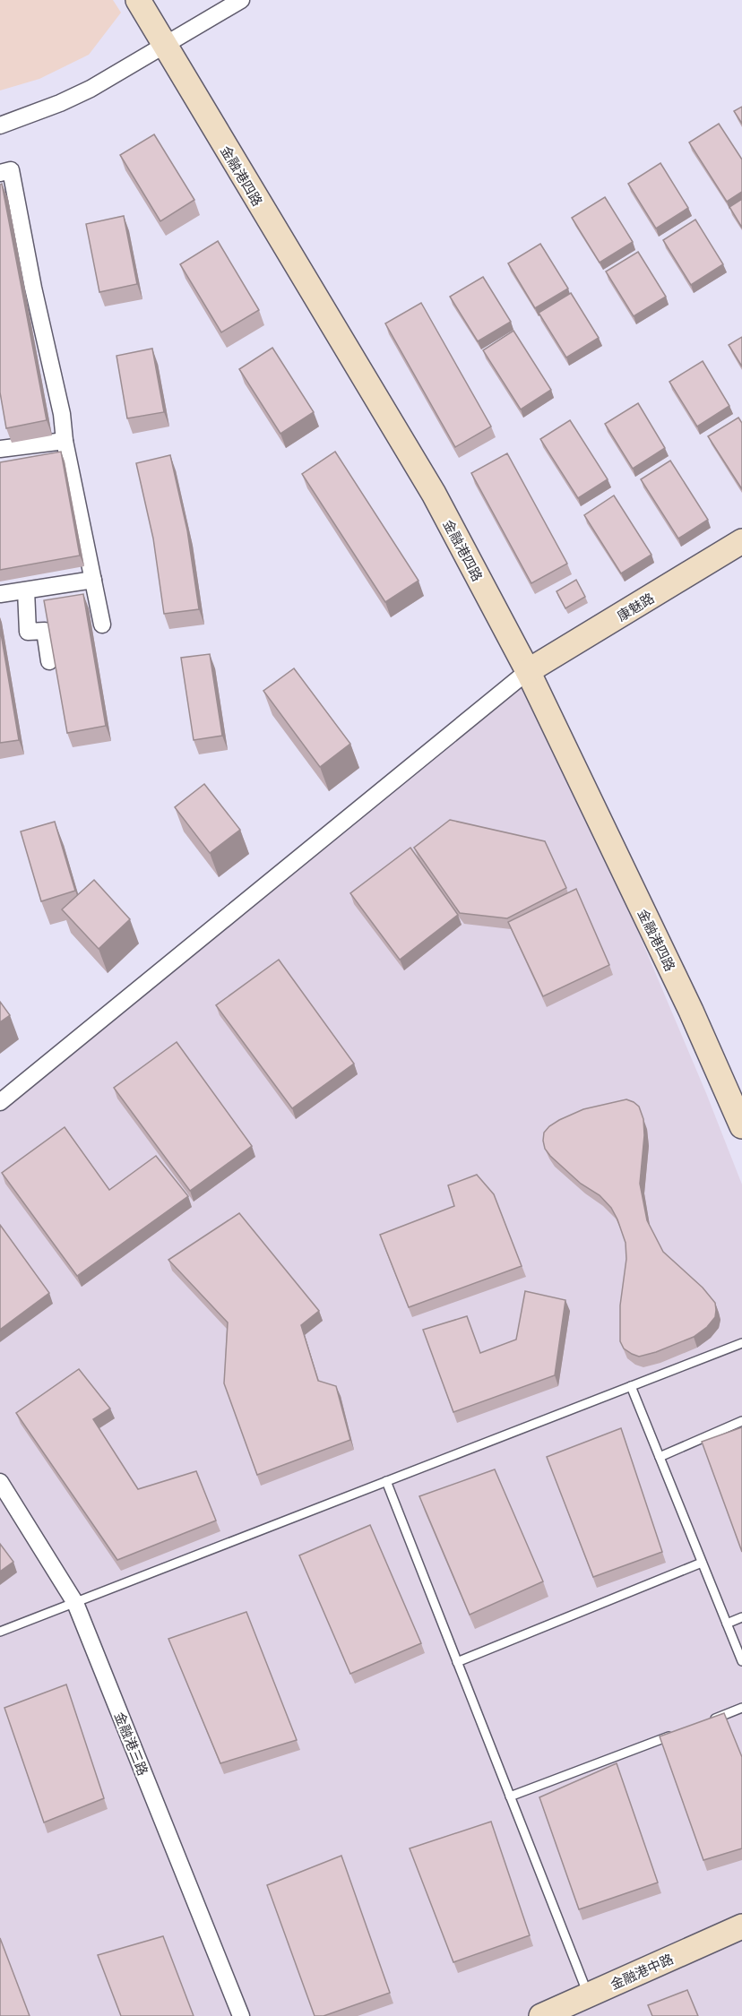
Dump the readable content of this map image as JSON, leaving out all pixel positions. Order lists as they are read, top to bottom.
{
  "streets": {
    "street": [
      "金融港四路",
      "康魅路",
      "金融港三路",
      "金融港中路"
    ]
  },
  "crossings": [
    ["金融港四路", "康魅路"]
  ]
}
